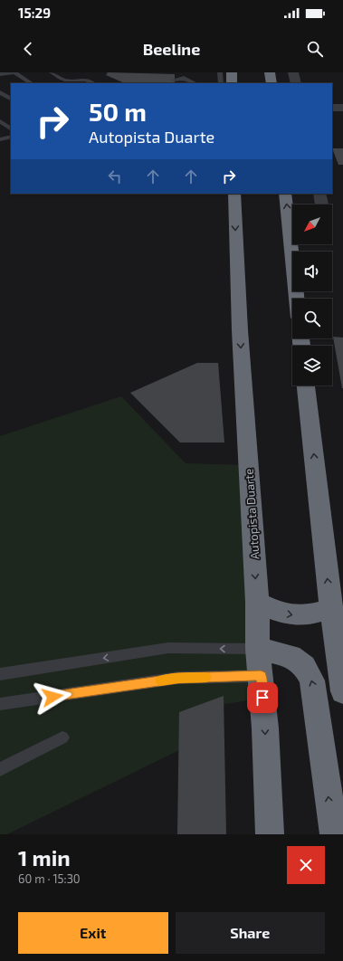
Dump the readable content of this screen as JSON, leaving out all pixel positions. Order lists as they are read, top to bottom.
{
  "streets": {
    "highway": ["Autopista Duarte"]
  },
  "north": "bottom left",
  "page": {
    "status": "15:29",
    "header": "Beeline",
    "turn": ["50 m", "Autopista Duarte"],
    "heading": ["1 min", "60 m · 15:30"],
    "buttons": ["Exit", "Share"]
  }
}
